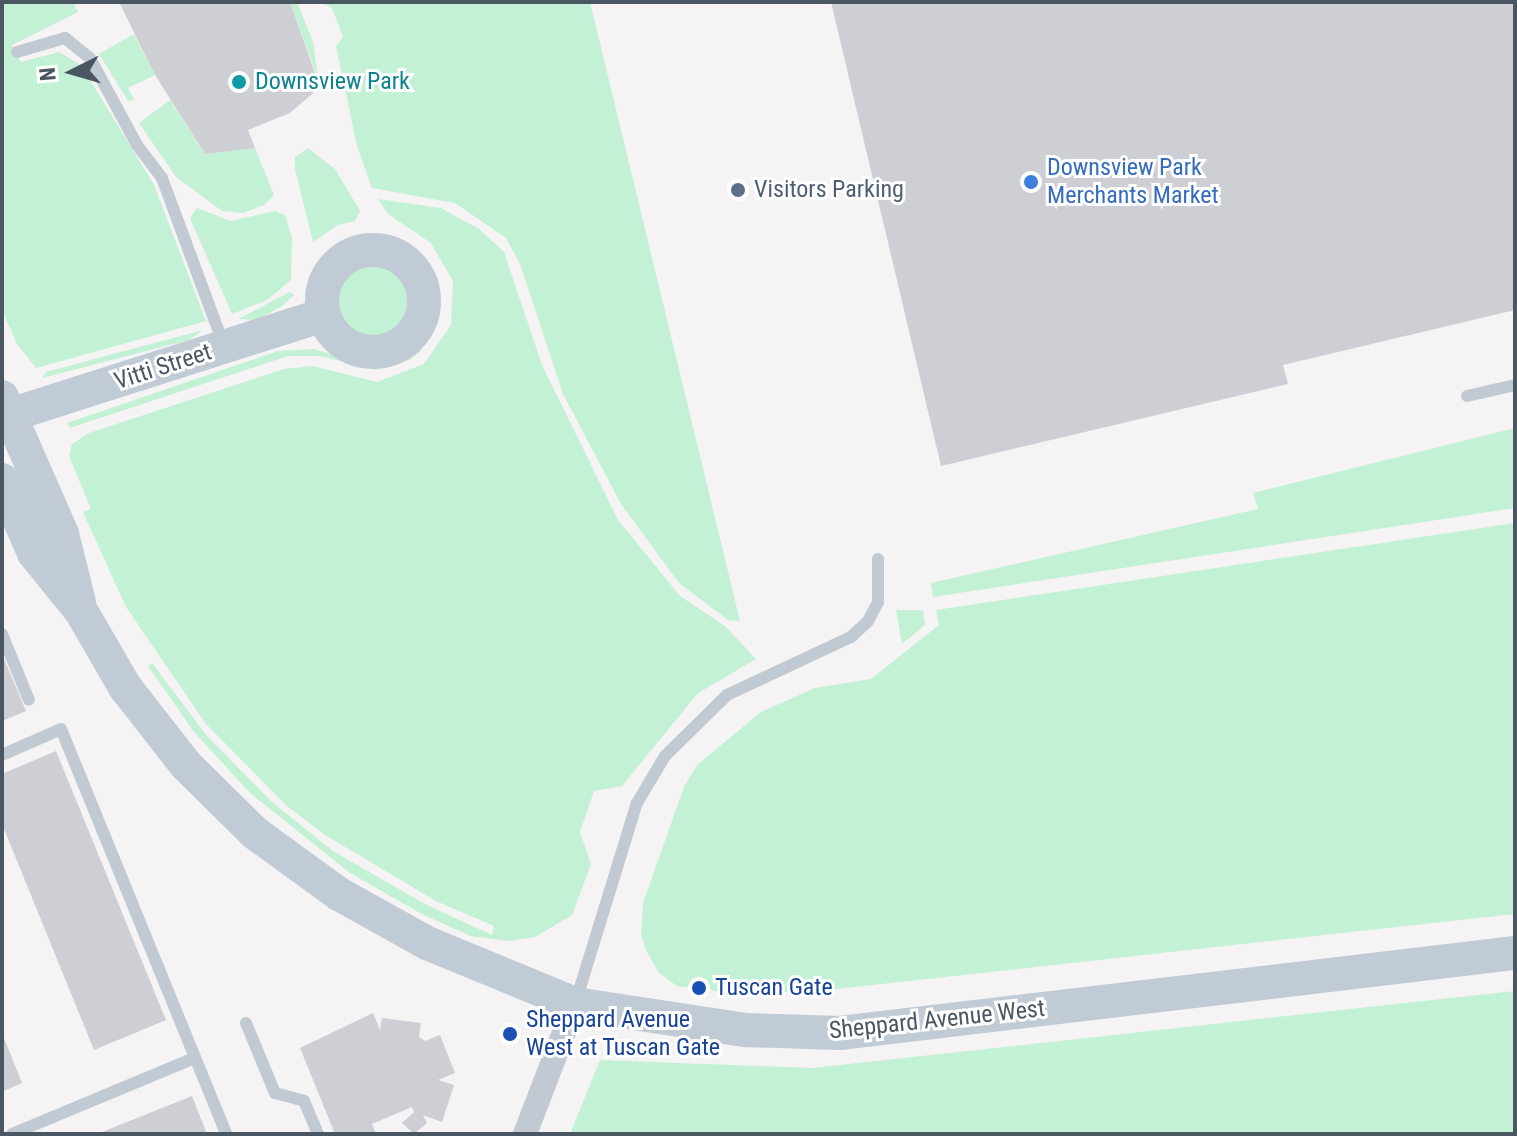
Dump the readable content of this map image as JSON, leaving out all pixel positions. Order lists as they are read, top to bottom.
{
  "streets": {
    "main road": ["Vitti Street", "Sheppard Avenue West"]
  },
  "crossings": [
    ["Vitti Street", "Sheppard Avenue West"]
  ],
  "places": [
    "Downsview Park",
    "Downsview Park Merchants Market",
    "Visitors Parking",
    "Tuscan Gate",
    "Sheppard Avenue West at Tuscan Gate"
  ],
  "north": "left"
}
